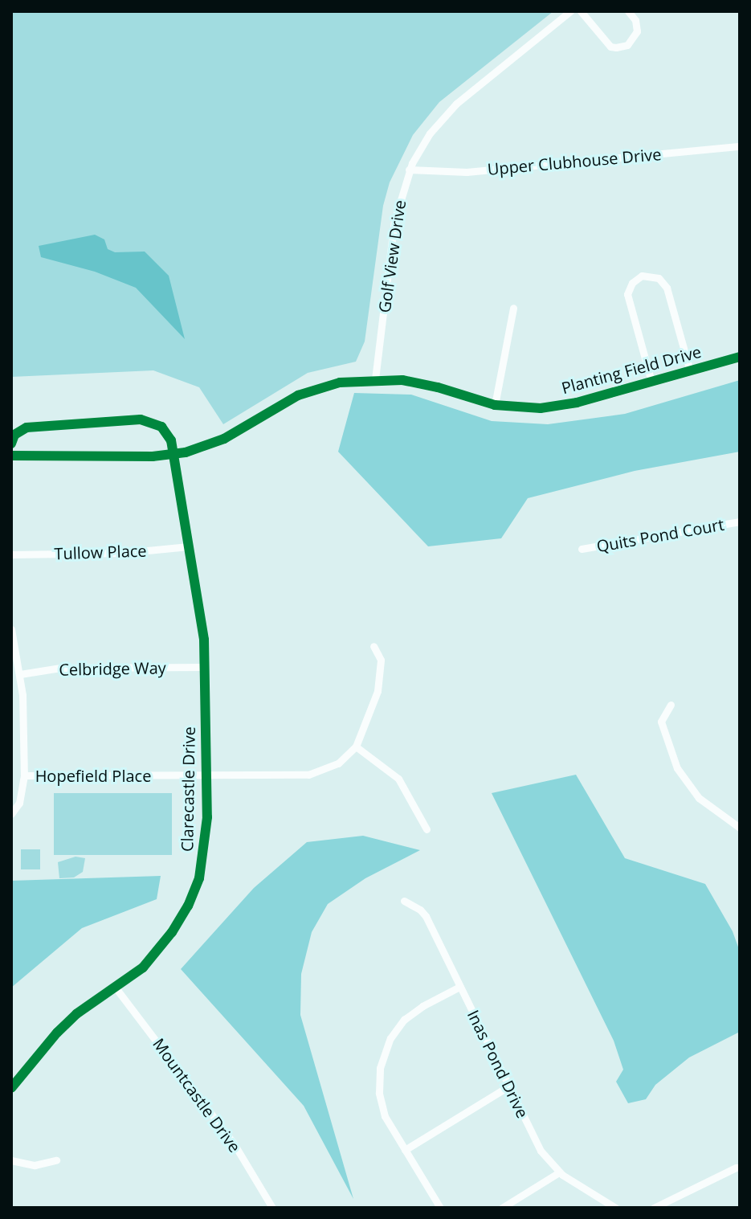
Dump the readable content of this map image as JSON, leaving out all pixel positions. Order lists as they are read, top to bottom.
{
  "streets": {
    "street": [
      "Upper Clubhouse Drive",
      "Golf View Drive",
      "Planting Field Drive",
      "Quits Pond Court",
      "Tullow Place",
      "Celbridge Way",
      "Hopefield Place",
      "Clarecastle Drive",
      "Inas Pond Drive",
      "Mountcastle Drive"
    ]
  },
  "crossings": [
    ["Upper Clubhouse Drive", "Golf View Drive"],
    ["Golf View Drive", "Planting Field Drive"],
    ["Planting Field Drive", "Clarecastle Drive"],
    ["Tullow Place", "Clarecastle Drive"],
    ["Celbridge Way", "Clarecastle Drive"],
    ["Hopefield Place", "Clarecastle Drive"],
    ["Clarecastle Drive", "Mountcastle Drive"]
  ]
}
